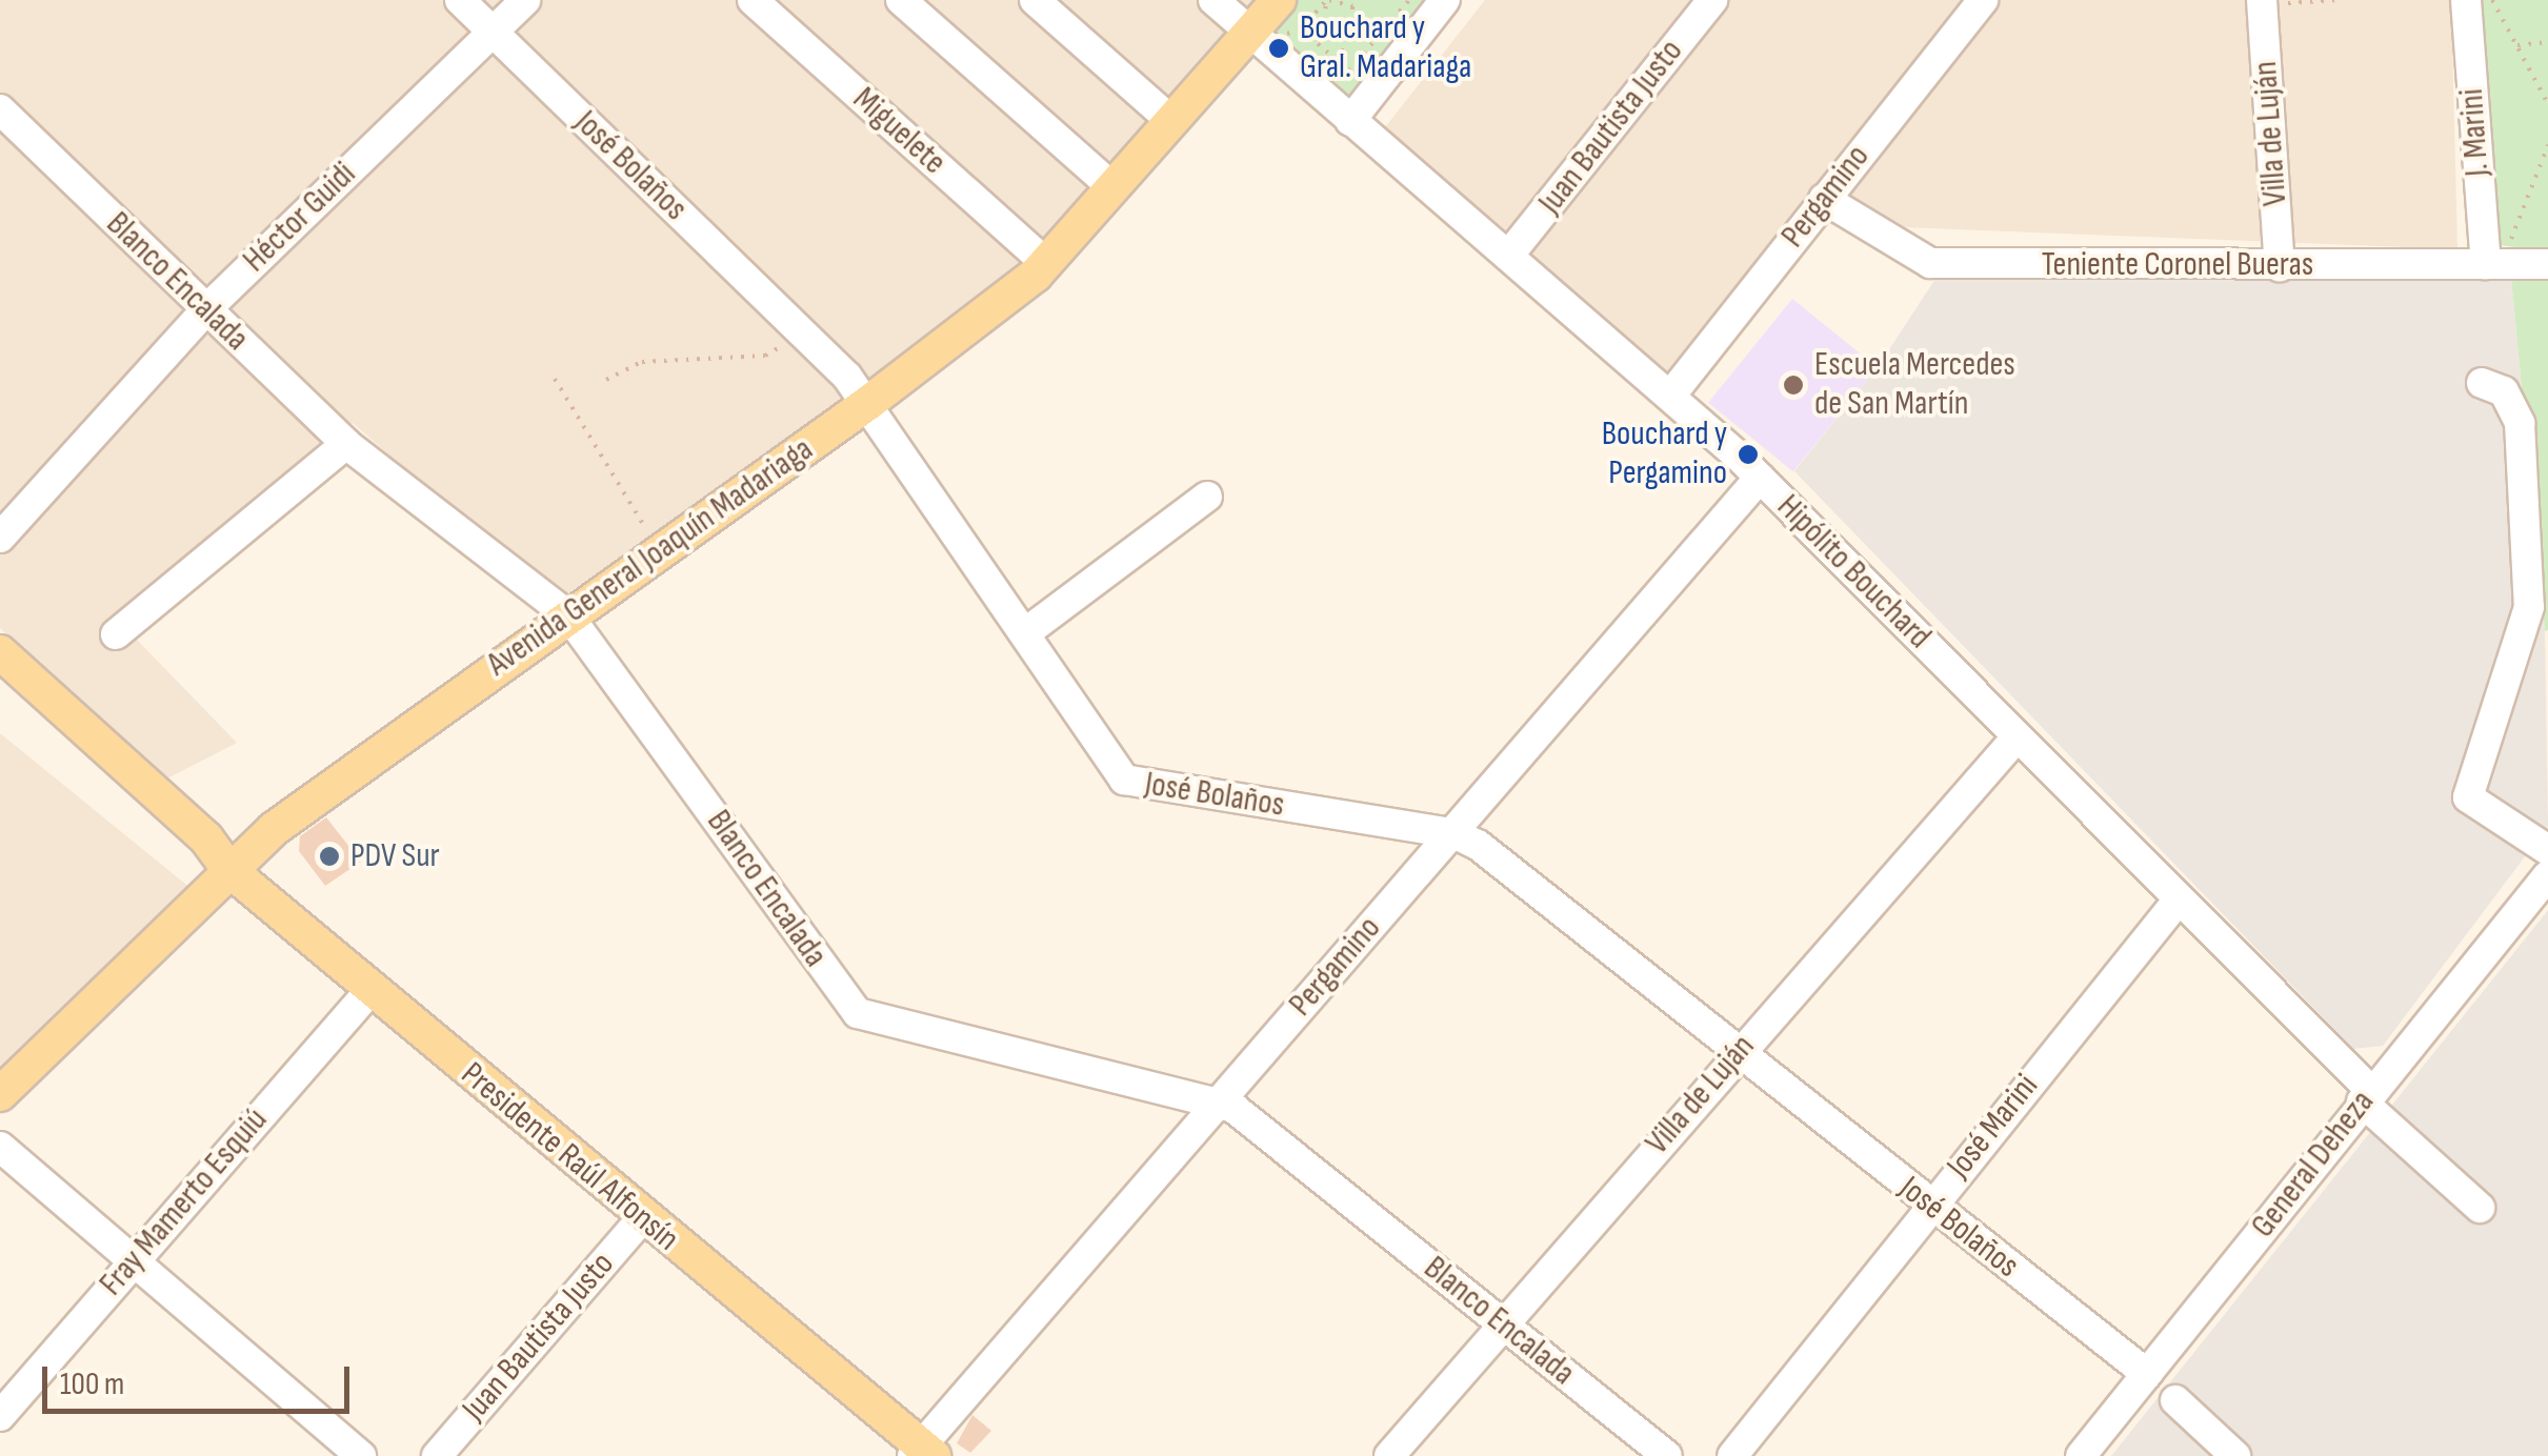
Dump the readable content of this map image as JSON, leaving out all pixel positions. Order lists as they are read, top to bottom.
{
  "streets": {
    "main road": ["Avenida General Joaquín Madariaga", "Presidente Raúl Alfonsín"],
    "street": [
      "Juan Bautista Justo",
      "Miguelete",
      "J. Marini",
      "Villa de Luján",
      "José Bolaños",
      "Pergamino",
      "Héctor Guidi",
      "Teniente Coronel Bueras",
      "Blanco Encalada",
      "Hipólito Bouchard",
      "José Marini",
      "General Deheza",
      "Fray Mamerto Esquiú"
    ]
  },
  "crossings": [
    ["Juan Bautista Justo", "Hipólito Bouchard"],
    ["Juan Bautista Justo", "Presidente Raúl Alfonsín"],
    ["Miguelete", "Avenida General Joaquín Madariaga"],
    ["J. Marini", "Teniente Coronel Bueras"],
    ["Villa de Luján", "José Bolaños"],
    ["Villa de Luján", "Teniente Coronel Bueras"],
    ["Villa de Luján", "Blanco Encalada"],
    ["Villa de Luján", "Hipólito Bouchard"],
    ["José Bolaños", "Pergamino"],
    ["José Bolaños", "Héctor Guidi"],
    ["José Bolaños", "Avenida General Joaquín Madariaga"],
    ["José Bolaños", "José Marini"],
    ["José Bolaños", "General Deheza"],
    ["Pergamino", "Teniente Coronel Bueras"],
    ["Pergamino", "Blanco Encalada"],
    ["Pergamino", "Hipólito Bouchard"],
    ["Pergamino", "Presidente Raúl Alfonsín"],
    ["Héctor Guidi", "Blanco Encalada"],
    ["Blanco Encalada", "Avenida General Joaquín Madariaga"],
    ["Avenida General Joaquín Madariaga", "Hipólito Bouchard"],
    ["Avenida General Joaquín Madariaga", "Presidente Raúl Alfonsín"],
    ["Hipólito Bouchard", "José Marini"],
    ["Hipólito Bouchard", "General Deheza"],
    ["Presidente Raúl Alfonsín", "Fray Mamerto Esquiú"]
  ],
  "places": [
    "Bouchard y Gral. Madariaga",
    "Escuela Mercedes de San Martín",
    "Bouchard y Pergamino",
    "PDV Sur"
  ],
  "scale_bar": "100 m"
}
